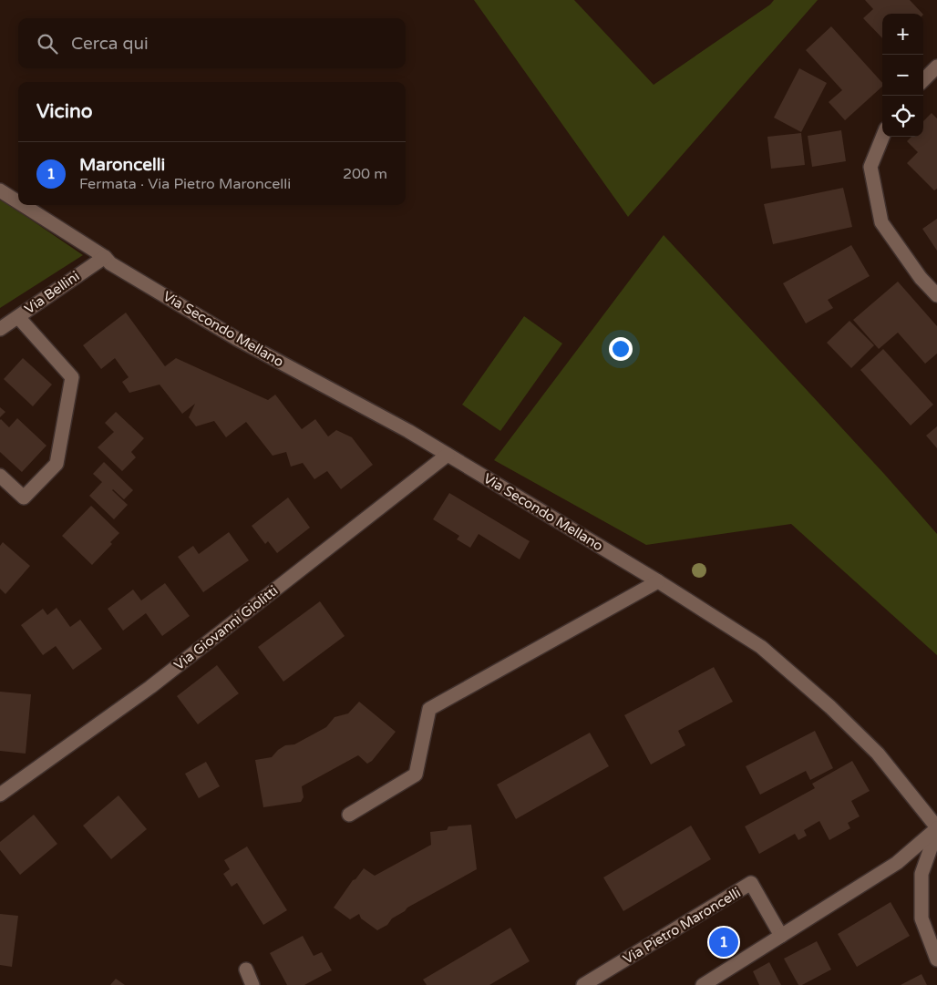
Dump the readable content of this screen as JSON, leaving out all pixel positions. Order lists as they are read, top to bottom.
{
  "streets": {
    "street": [
      "Via Bellini",
      "Via Secondo Mellano",
      "Via Giovanni Giolitti",
      "Via Pietro Maroncelli"
    ]
  },
  "crossings": [
    ["Via Bellini", "Via Secondo Mellano"],
    ["Via Secondo Mellano", "Via Giovanni Giolitti"]
  ],
  "page": {
    "map_buttons": ["+", "−"],
    "search": "Cerca qui",
    "heading": "Vicino",
    "list": [
      {
        "mark": "1",
        "name": "Maroncelli",
        "note": "Fermata · Via Pietro Maroncelli",
        "value": "200 m"
      }
    ],
    "pins": "1"
  }
}
